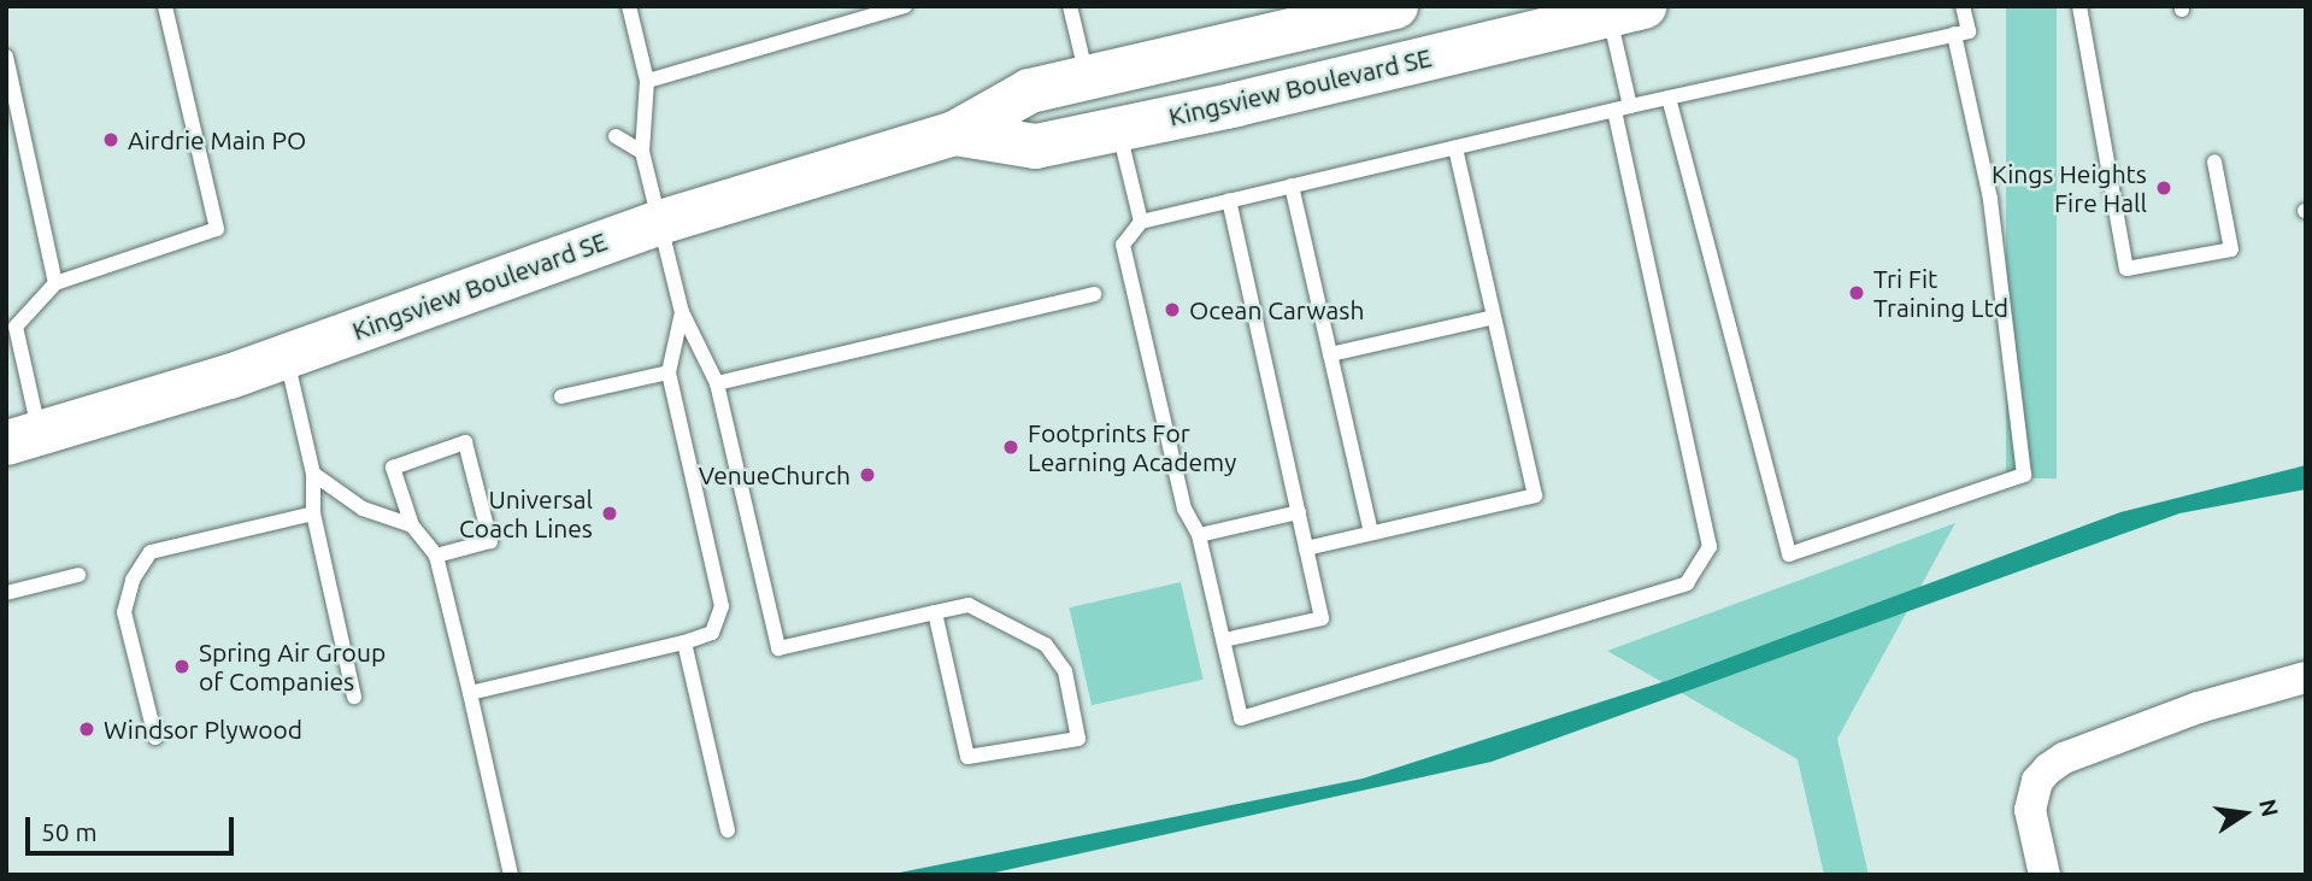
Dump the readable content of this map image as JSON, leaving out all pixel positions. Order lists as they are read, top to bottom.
{
  "streets": {
    "main road": ["Kingsview Boulevard SE"]
  },
  "places": [
    "Airdrie Main PO",
    "Kings Heights Fire Hall",
    "Tri Fit Training Ltd",
    "Ocean Carwash",
    "Footprints For Learning Academy",
    "VenueChurch",
    "Universal Coach Lines",
    "Spring Air Group of Companies",
    "Windsor Plywood"
  ],
  "scale_bar": "50 m",
  "north": "right"
}
